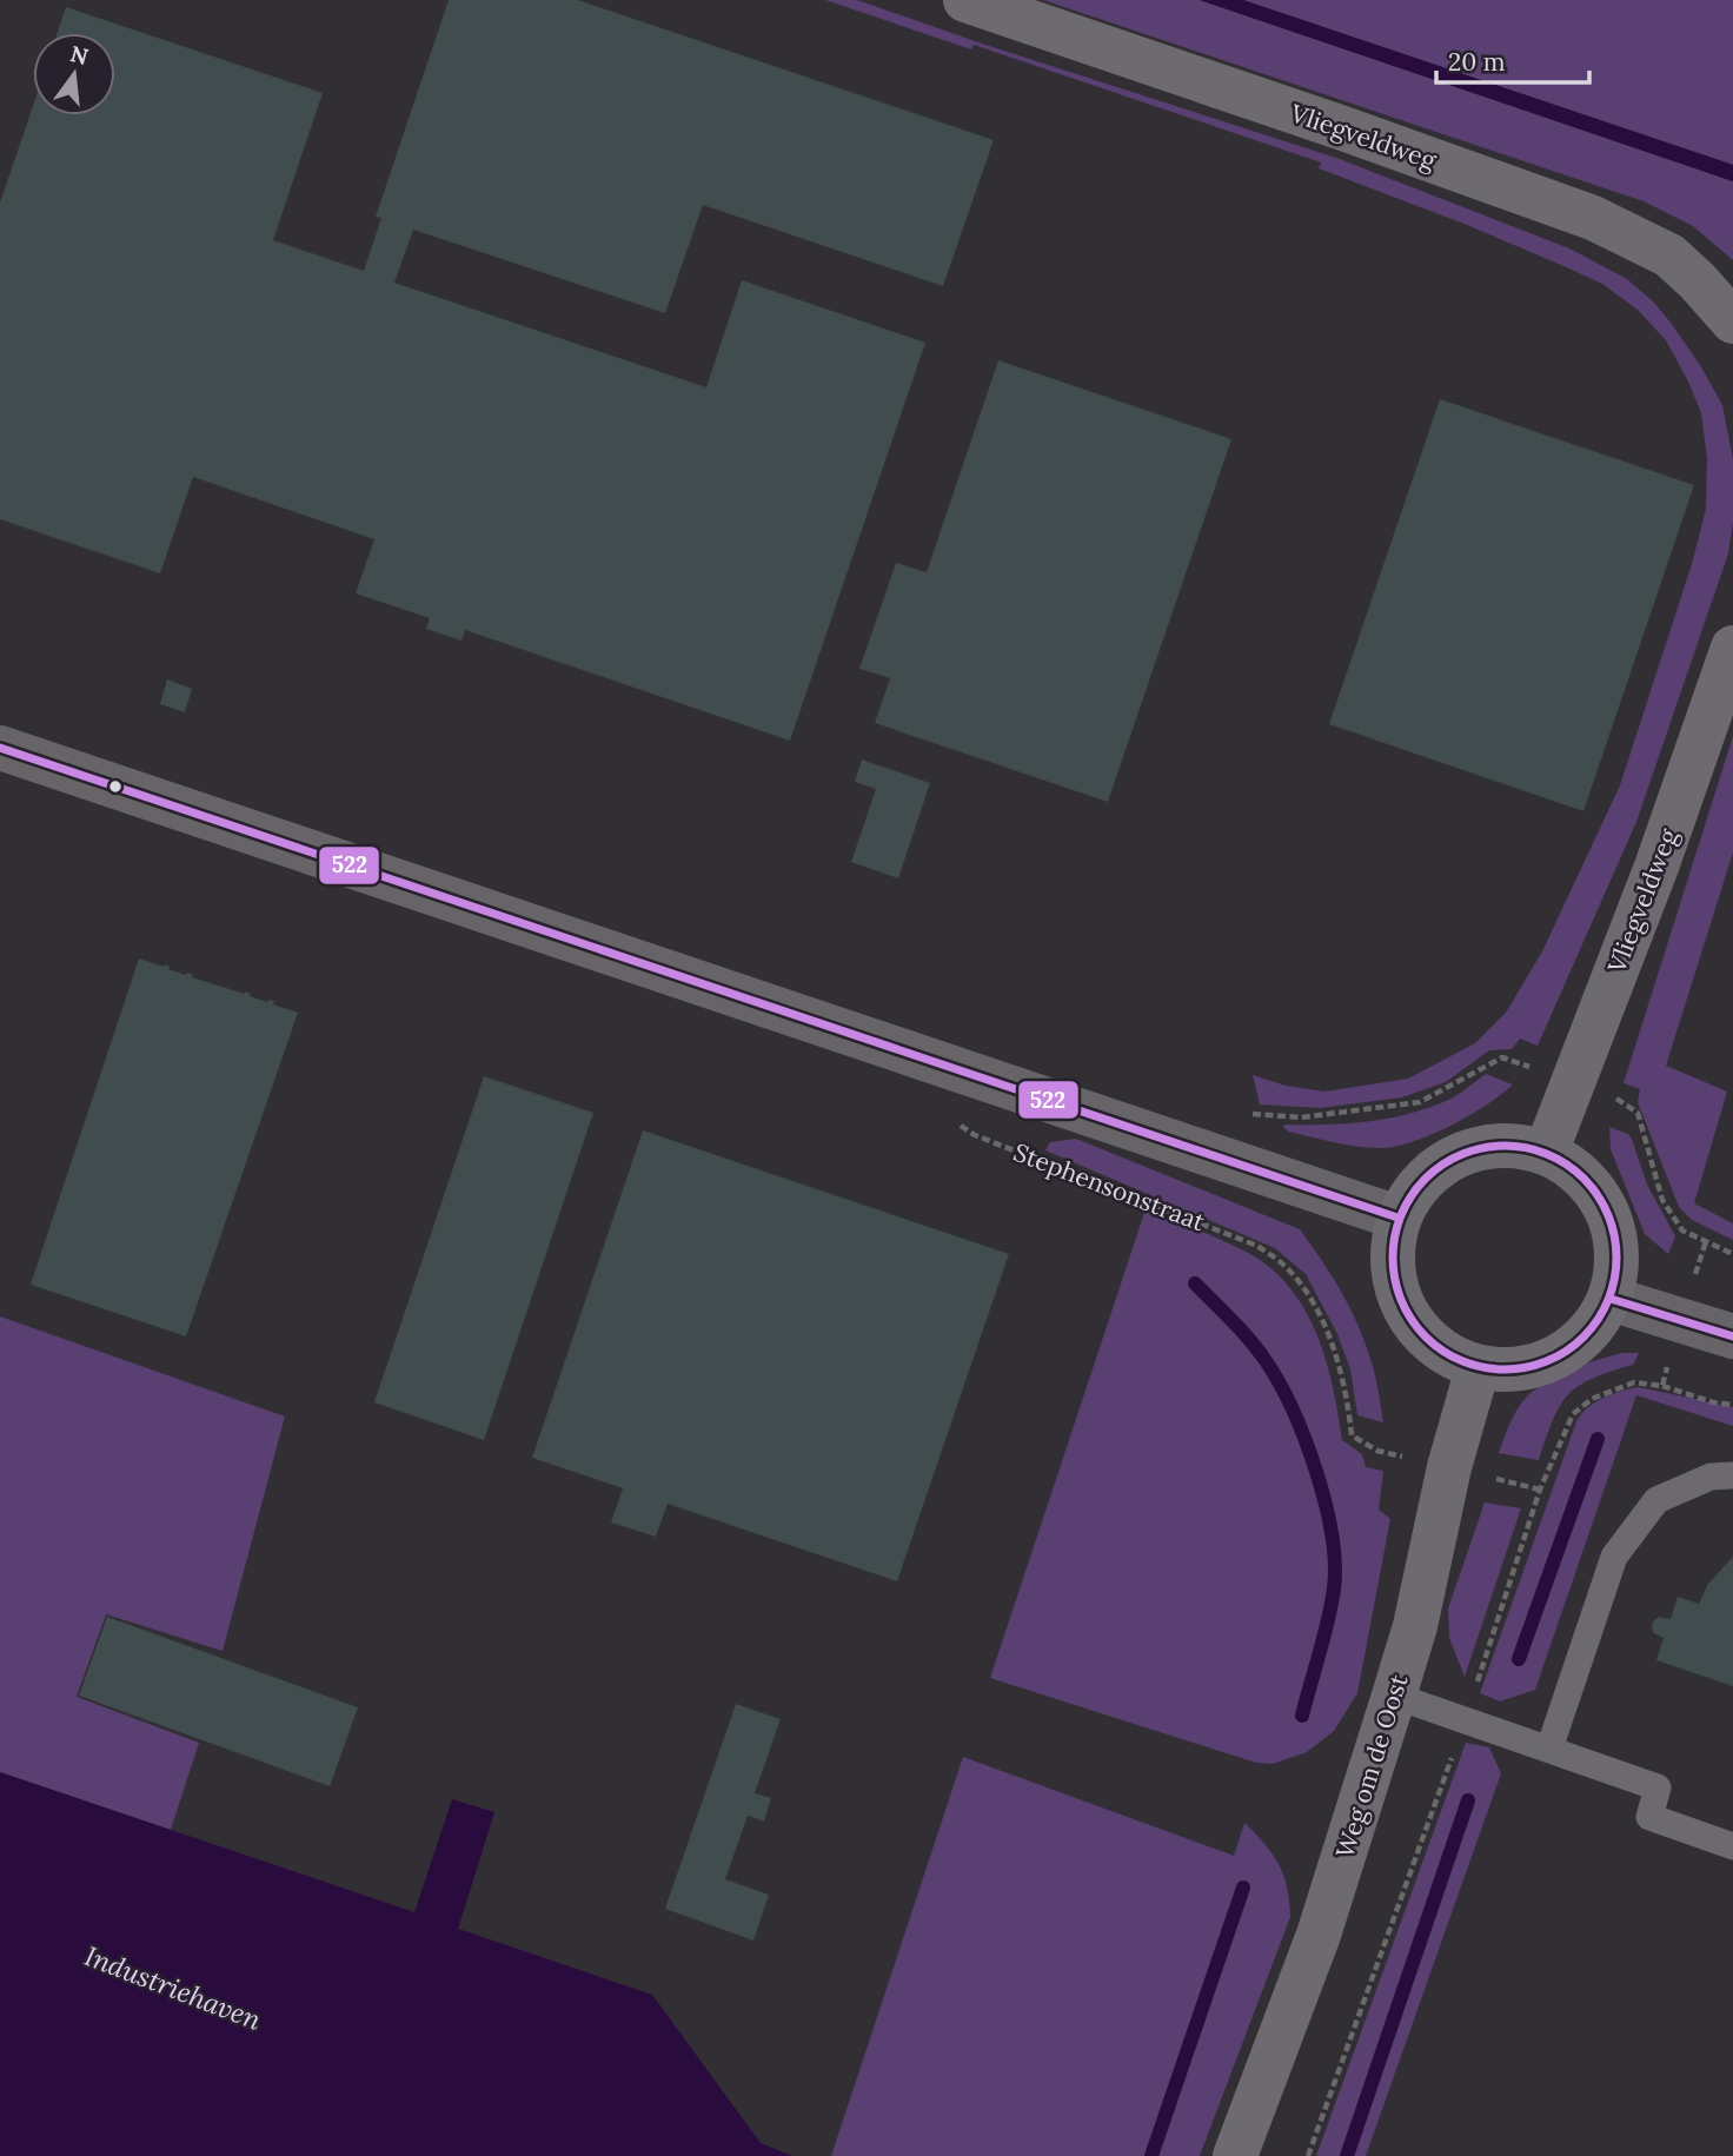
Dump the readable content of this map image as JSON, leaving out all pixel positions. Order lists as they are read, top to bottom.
{
  "streets": {
    "main road": ["Vliegveldweg", "Weg om de Oost"],
    "path": ["Stephensonstraat"]
  },
  "crossings": [
    ["Vliegveldweg", "Weg om de Oost"],
    ["Stephensonstraat", "Weg om de Oost"]
  ],
  "water": ["Industriehaven"],
  "lines": ["transit line 522"],
  "scale_bar": "20 m",
  "north": "top"
}
